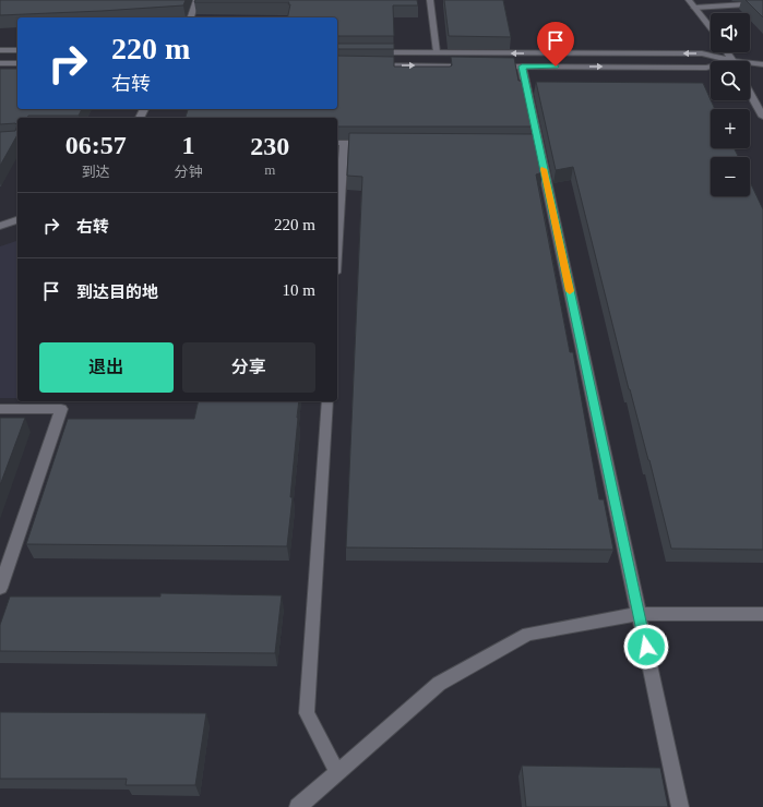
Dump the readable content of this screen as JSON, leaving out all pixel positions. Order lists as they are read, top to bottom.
{
  "page": {
    "map_buttons": ["+", "−"],
    "turn": ["220 m", "右转"],
    "eta": [
      "06:57",
      "到达",
      "1",
      "分钟",
      "230",
      "m"
    ],
    "list": [
      {
        "name": "右转",
        "value": "220 m"
      },
      {
        "name": "到达目的地",
        "value": "10 m"
      }
    ],
    "buttons": ["退出", "分享"]
  }
}
